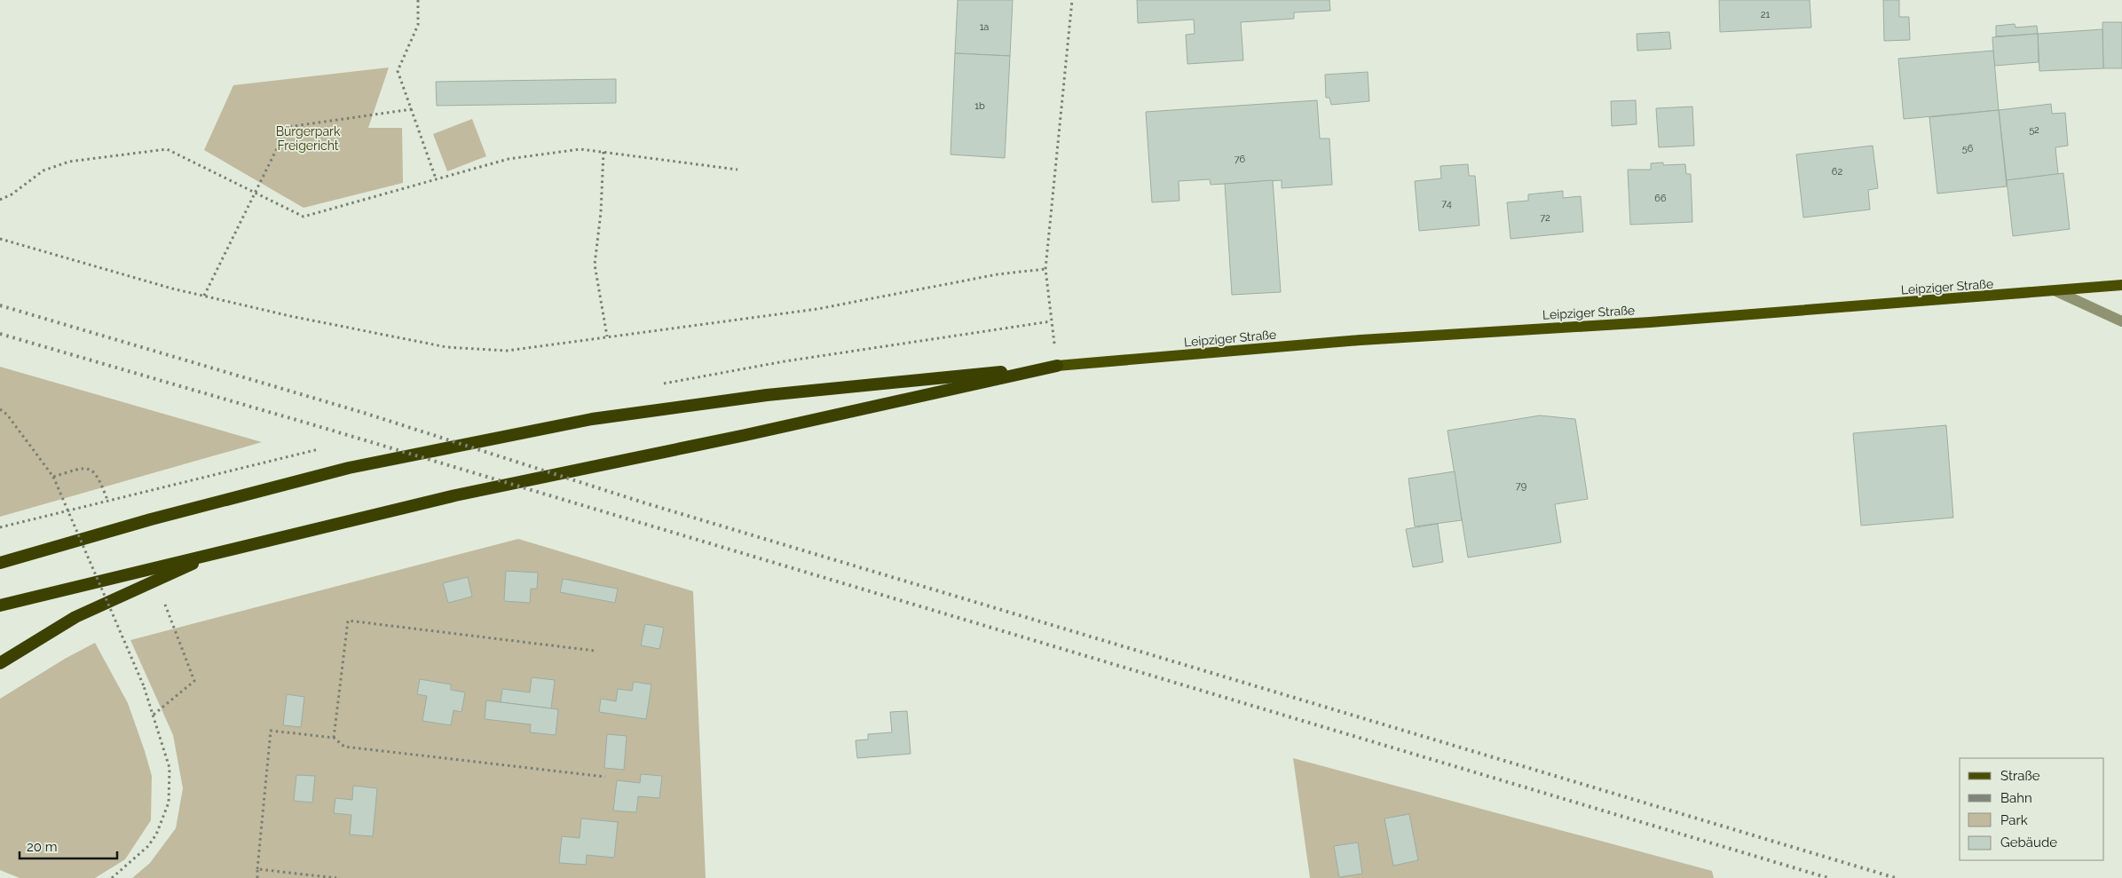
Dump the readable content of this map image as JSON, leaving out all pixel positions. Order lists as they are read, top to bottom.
{
  "streets": {
    "main road": ["Leipziger Straße"]
  },
  "parks": ["Bürgerpark Freigericht"],
  "house_numbers": [
    "21",
    "1a",
    "1b",
    "52",
    "56",
    "76",
    "62",
    "66",
    "74",
    "72",
    "79"
  ],
  "legend": [
    "Straße",
    "Bahn",
    "Park",
    "Gebäude"
  ],
  "scale_bar": "20 m"
}
